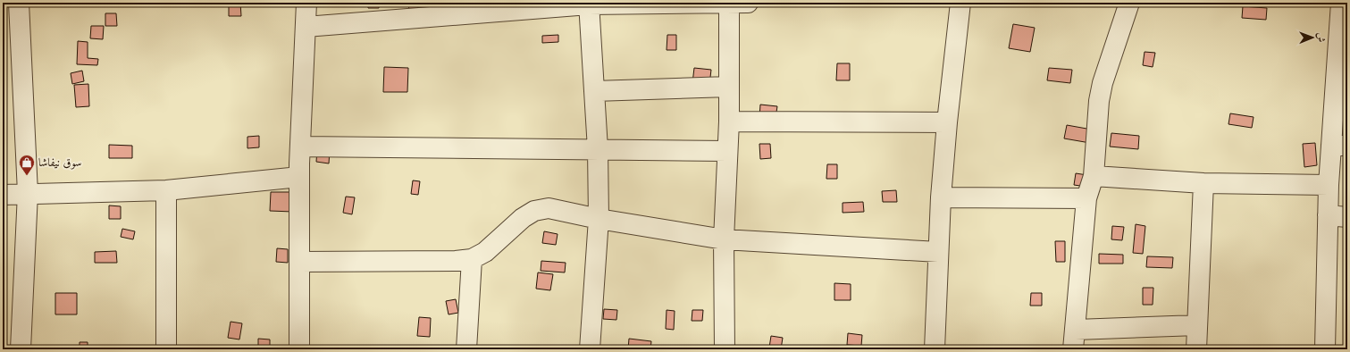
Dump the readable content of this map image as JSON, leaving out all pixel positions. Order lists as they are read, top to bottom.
{
  "places": {
    "shop": ["سوق نيفاشا"]
  },
  "north": "right"
}
